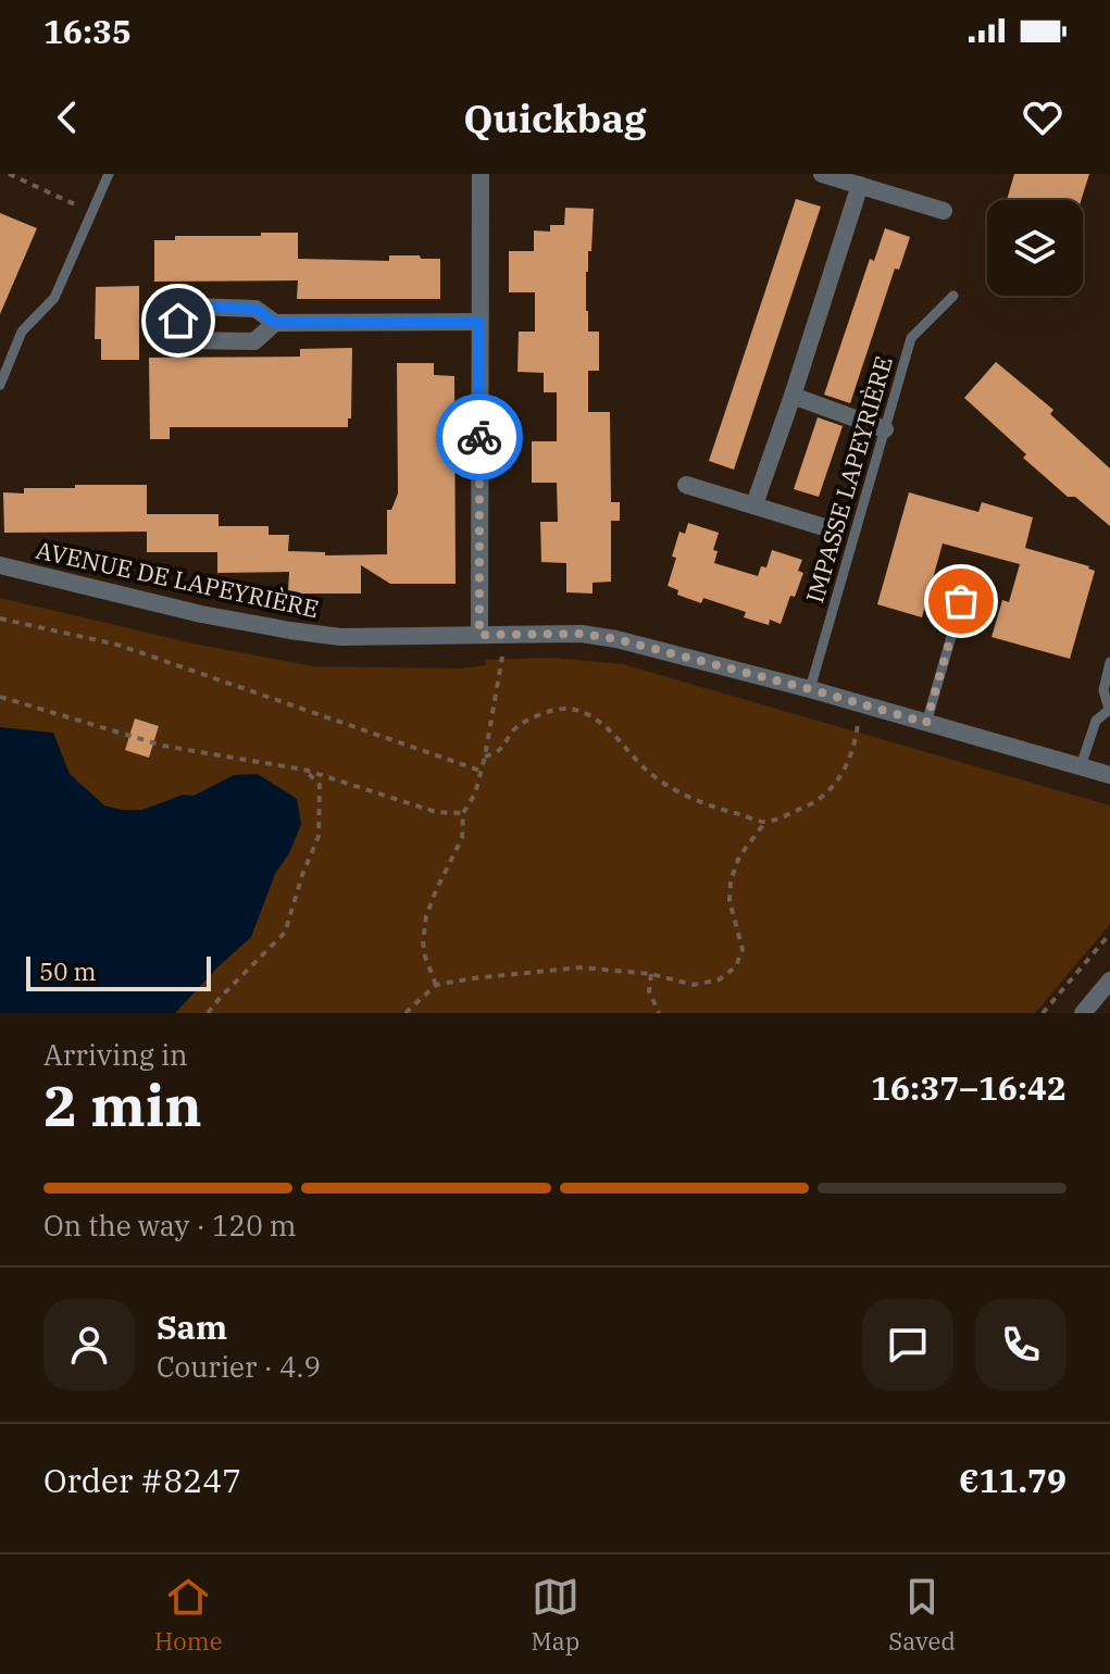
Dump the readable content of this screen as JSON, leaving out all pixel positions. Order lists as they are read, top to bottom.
{
  "streets": {
    "street": ["AVENUE DE LAPEYRIÈRE"],
    "lane": ["IMPASSE LAPEYRIÈRE"]
  },
  "crossings": [
    ["IMPASSE LAPEYRIÈRE", "AVENUE DE LAPEYRIÈRE"]
  ],
  "scale_bar": "50 m",
  "page": {
    "status": "16:35",
    "header": "Quickbag",
    "scale": "50 m",
    "heading": ["2 min", "Arriving in", "16:37–16:42"],
    "panel": [
      "Sam",
      "Courier · 4.9",
      "Order #8247",
      "€11.79"
    ],
    "bar": "On the way · 120 m",
    "tabs": ["Home", "Map", "Saved"]
  }
}
